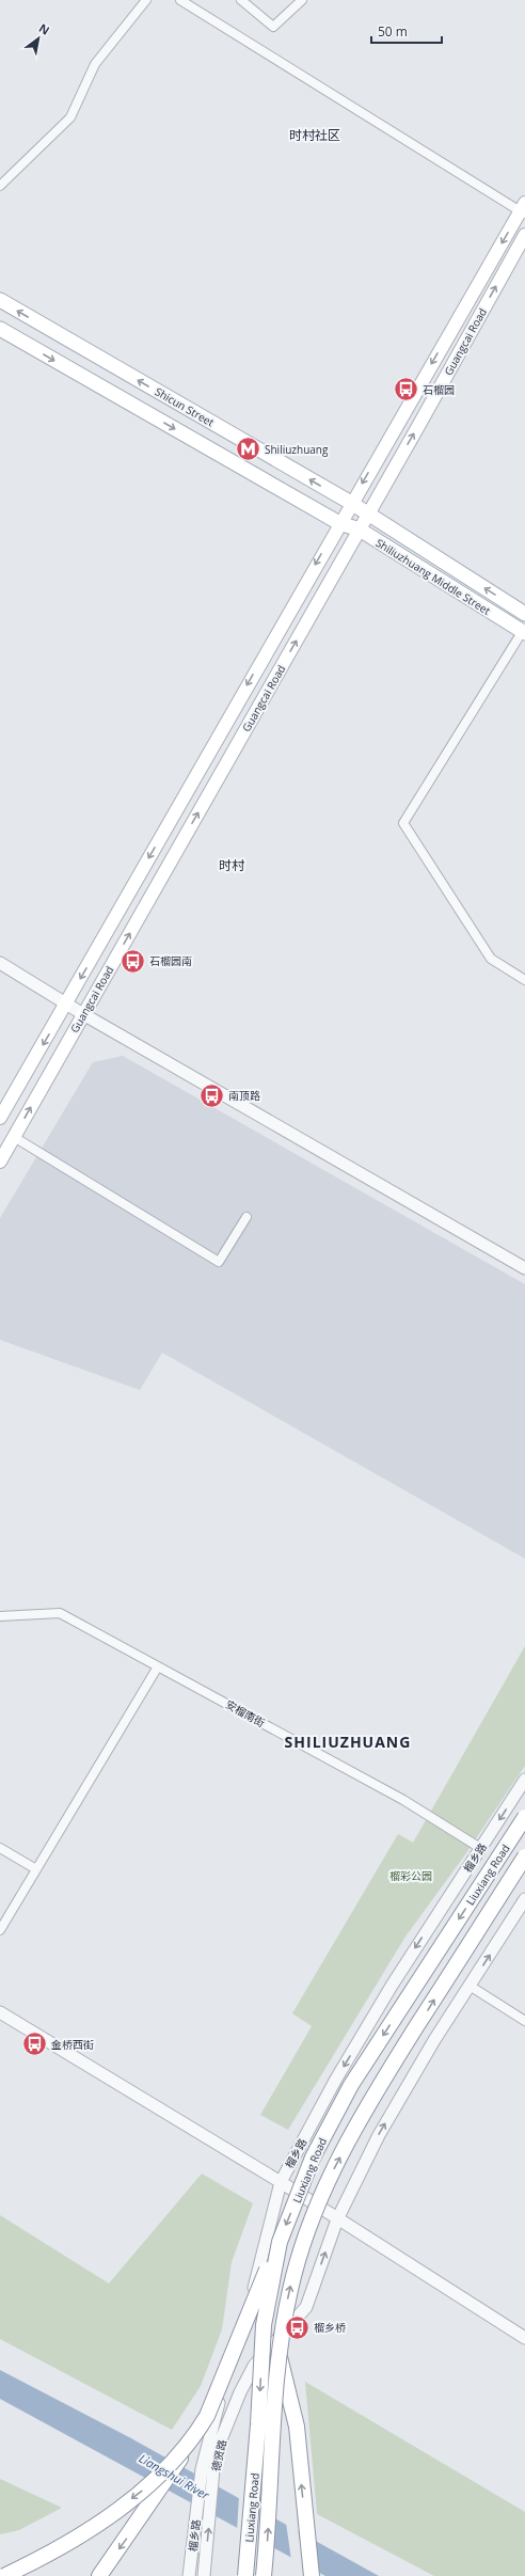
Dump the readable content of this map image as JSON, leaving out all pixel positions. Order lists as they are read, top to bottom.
{
  "streets": {
    "highway": ["Liuxiang Road"],
    "main road": ["Guangcai Road", "Shicun Street", "Shiliuzhuang Middle Street"],
    "street": ["安榴南街", "榴乡路", "德贤路"]
  },
  "crossings": [
    ["Guangcai Road", "Shicun Street"],
    ["Guangcai Road", "Shiliuzhuang Middle Street"],
    ["Shicun Street", "Shiliuzhuang Middle Street"],
    ["安榴南街", "榴乡路"]
  ],
  "one_way": ["德贤路"],
  "districts": ["时村社区", "时村", "SHILIUZHUANG"],
  "water": ["Liangshui River"],
  "parks": ["榴彩公园"],
  "places": {
    "bus stop": [
      "石榴园",
      "石榴园南",
      "南顶路",
      "金桥西街",
      "榴乡桥"
    ],
    "metro station": ["Shiliuzhuang"]
  },
  "scale_bar": "50 m",
  "north": "top right"
}
